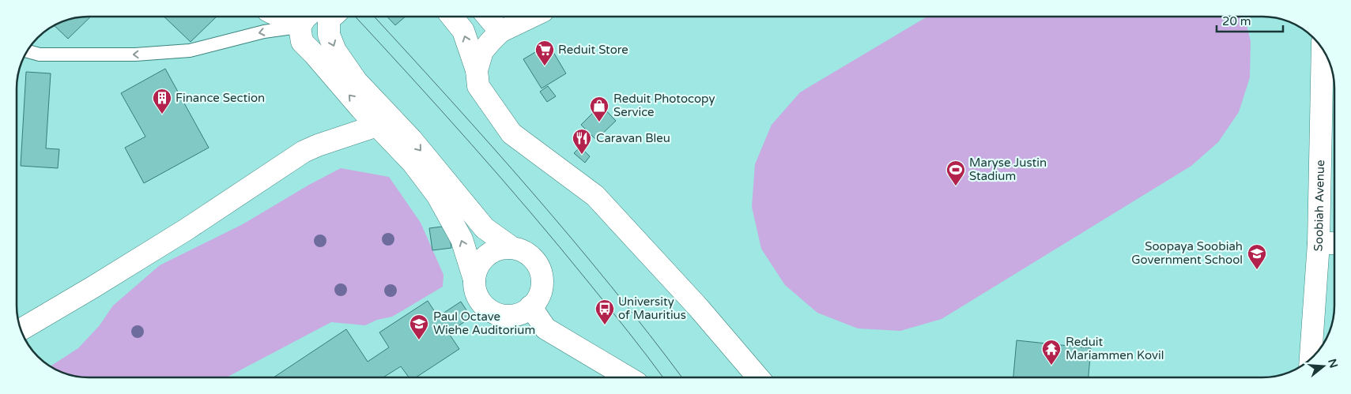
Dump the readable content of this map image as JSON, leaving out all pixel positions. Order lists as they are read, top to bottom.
{
  "streets": {
    "street": ["Soobiah Avenue"]
  },
  "places": {
    "supermarket": ["Reduit Store"],
    "building": ["Finance Section"],
    "shop": ["Reduit Photocopy Service"],
    "restaurant": ["Caravan Bleu"],
    "sports": ["Maryse Justin Stadium"],
    "school or university": ["Soopaya Soobiah Government School", "Paul Octave Wiehe Auditorium"],
    "bus stop": ["University of Mauritius"],
    "temple": ["Reduit Mariammen Kovil"]
  },
  "scale_bar": "20 m",
  "north": "right"
}
